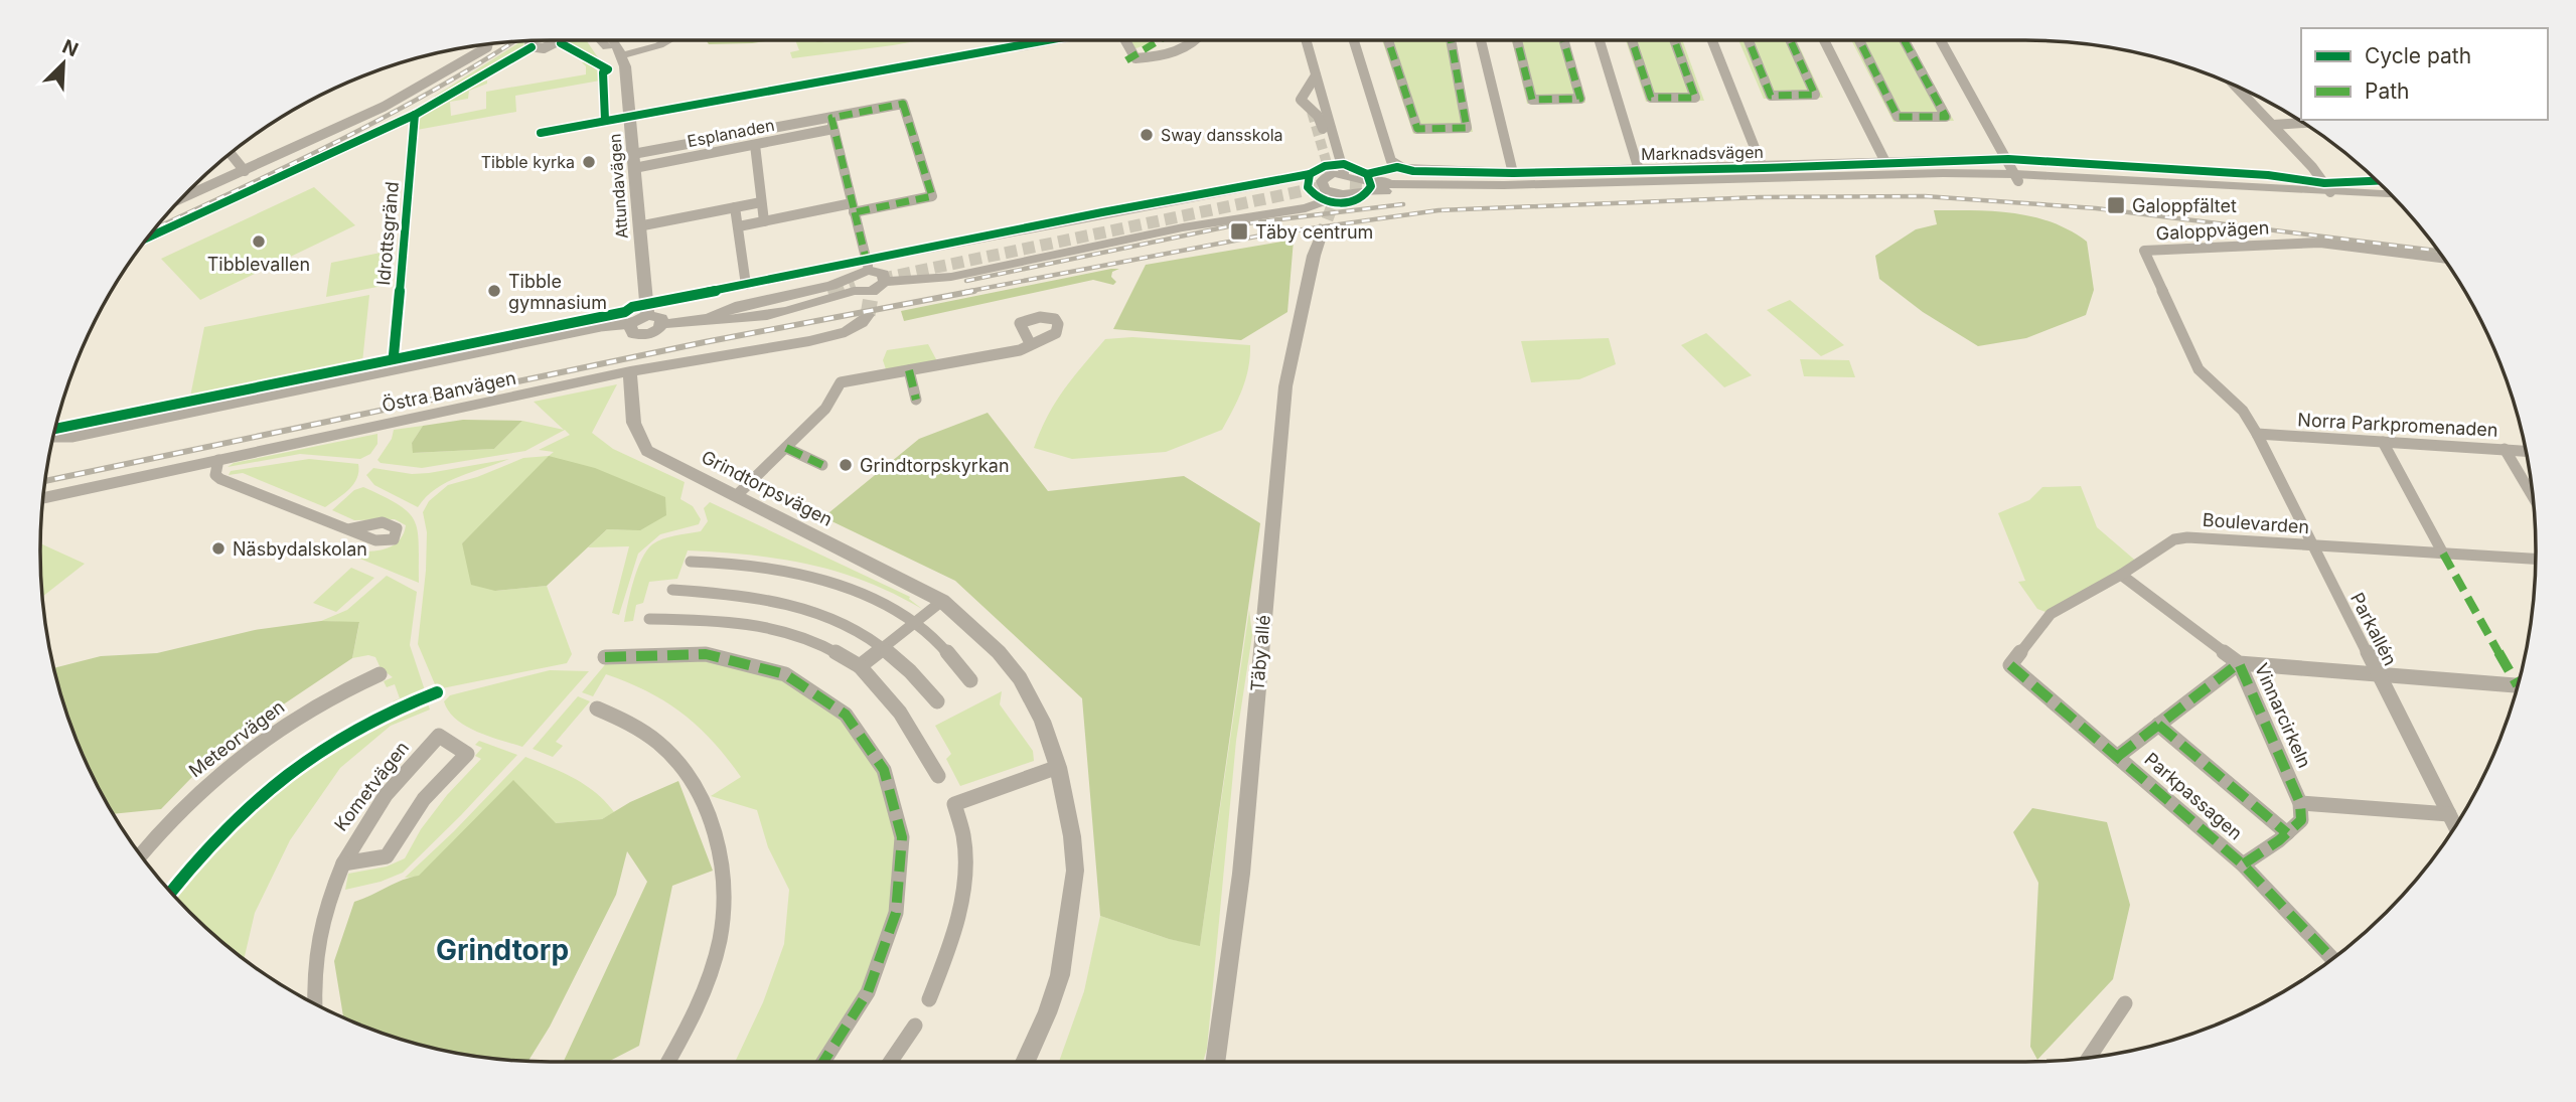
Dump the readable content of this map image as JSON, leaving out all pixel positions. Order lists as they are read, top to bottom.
{
  "streets": {
    "street": [
      "Esplanaden",
      "Marknadsvägen",
      "Attundavägen",
      "Galoppvägen",
      "Östra Banvägen",
      "Norra Parkpromenaden",
      "Grindtorpsvägen",
      "Boulevarden",
      "Parkallén",
      "Täby allé",
      "Vinnarcirkeln",
      "Meteorvägen",
      "Kometvägen",
      "Parkpassagen"
    ],
    "cycle path": ["Idrottsgränd"]
  },
  "crossings": [
    ["Esplanaden", "Attundavägen"],
    ["Galoppvägen", "Norra Parkpromenaden"],
    ["Galoppvägen", "Parkallén"],
    ["Östra Banvägen", "Grindtorpsvägen"],
    ["Norra Parkpromenaden", "Parkallén"],
    ["Boulevarden", "Parkallén"],
    ["Boulevarden", "Parkpassagen"],
    ["Vinnarcirkeln", "Parkpassagen"]
  ],
  "districts": ["Grindtorp"],
  "places": {
    "other": [
      "Sway dansskola",
      "Tibble kyrka",
      "Tibblevallen",
      "Tibble gymnasium",
      "Grindtorpskyrkan",
      "Näsbydalskolan"
    ],
    "transit": ["Galoppfältet", "Täby centrum"]
  },
  "legend": ["Cycle path", "Path"],
  "north": "top right"
}
